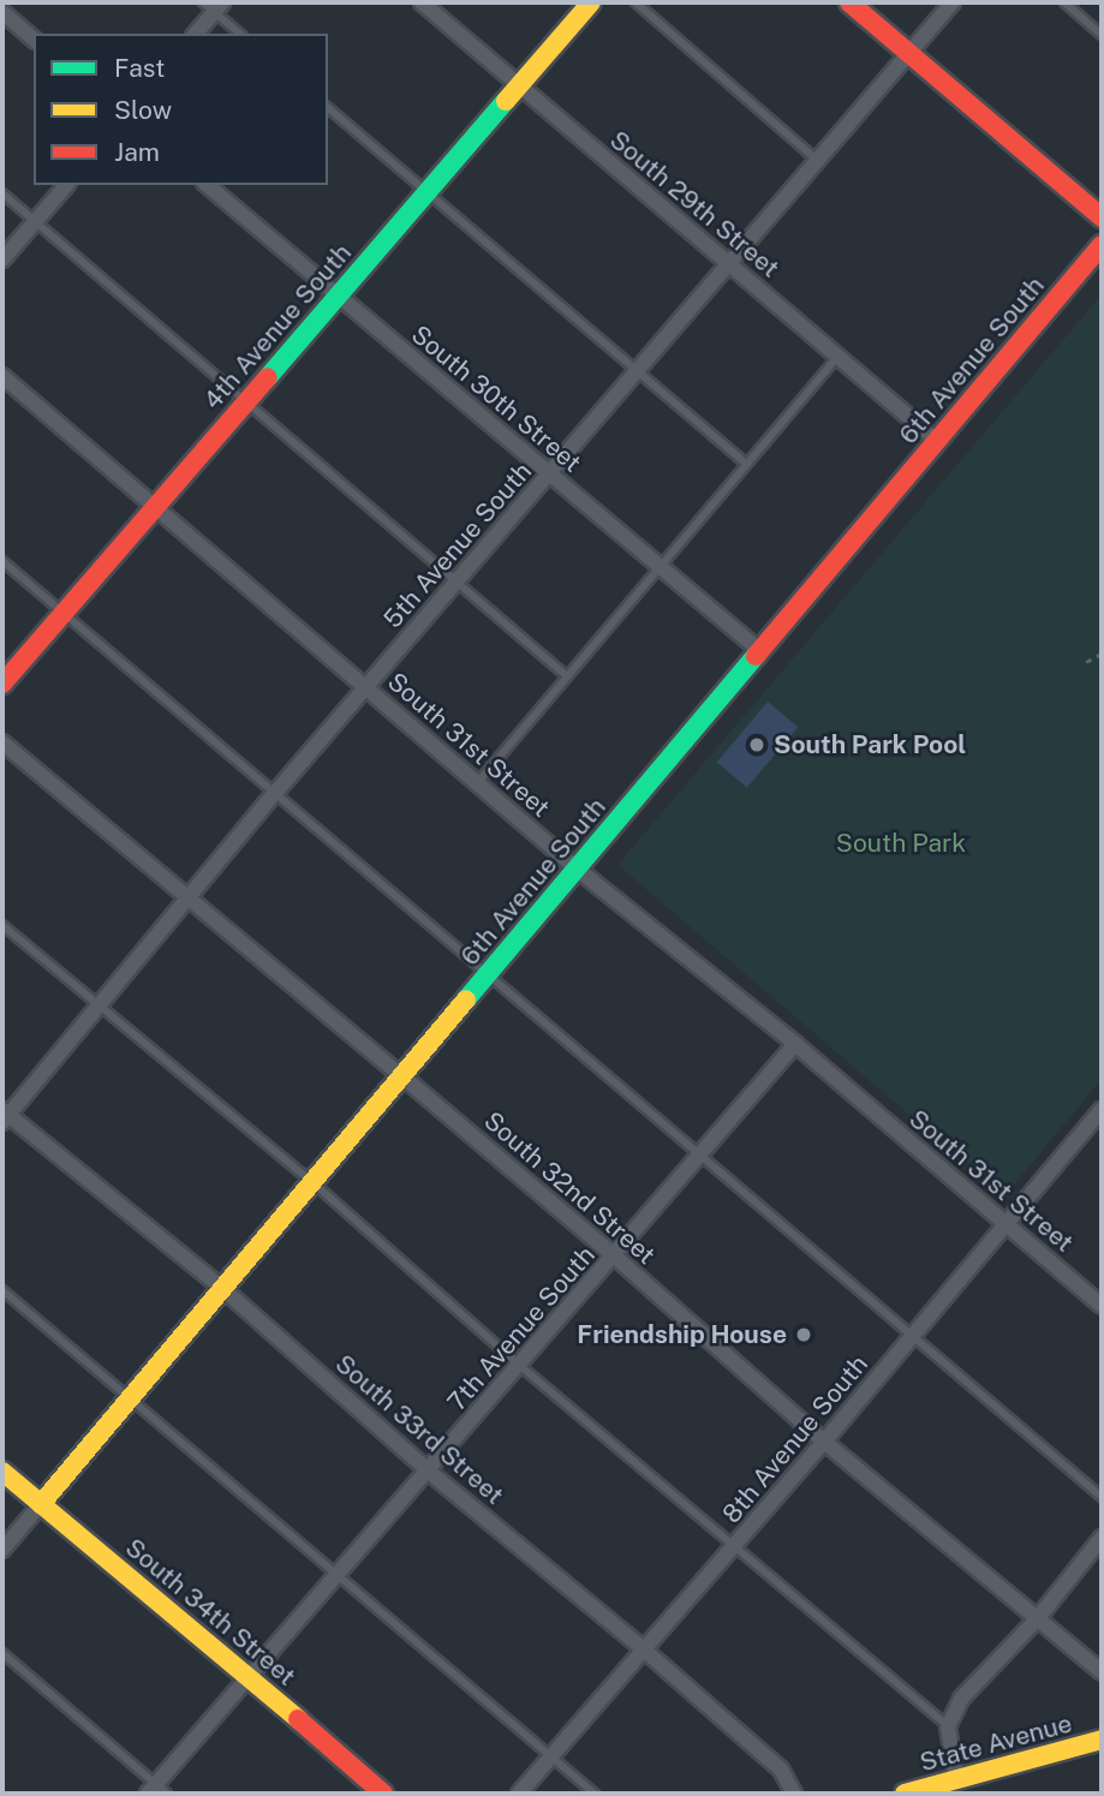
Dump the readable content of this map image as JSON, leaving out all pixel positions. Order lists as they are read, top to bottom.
{
  "streets": {
    "street": [
      "South 29th Street",
      "4th Avenue South",
      "6th Avenue South",
      "South 30th Street",
      "5th Avenue South",
      "South 31st Street",
      "South 32nd Street",
      "7th Avenue South",
      "South 33rd Street",
      "8th Avenue South",
      "South 34th Street",
      "State Avenue"
    ]
  },
  "crossings": [
    ["South 29th Street", "4th Avenue South"],
    ["South 29th Street", "6th Avenue South"],
    ["South 29th Street", "5th Avenue South"],
    ["4th Avenue South", "South 30th Street"],
    ["4th Avenue South", "South 31st Street"],
    ["6th Avenue South", "South 30th Street"],
    ["6th Avenue South", "South 31st Street"],
    ["6th Avenue South", "South 32nd Street"],
    ["6th Avenue South", "South 33rd Street"],
    ["6th Avenue South", "South 34th Street"],
    ["South 30th Street", "5th Avenue South"],
    ["5th Avenue South", "South 31st Street"],
    ["5th Avenue South", "South 32nd Street"],
    ["5th Avenue South", "South 33rd Street"],
    ["South 31st Street", "7th Avenue South"],
    ["South 31st Street", "8th Avenue South"],
    ["South 32nd Street", "7th Avenue South"],
    ["South 32nd Street", "8th Avenue South"],
    ["7th Avenue South", "South 33rd Street"],
    ["7th Avenue South", "South 34th Street"],
    ["South 33rd Street", "8th Avenue South"]
  ],
  "parks": ["South Park"],
  "places": ["South Park Pool", "Friendship House"],
  "legend": ["Fast", "Slow", "Jam"]
}
